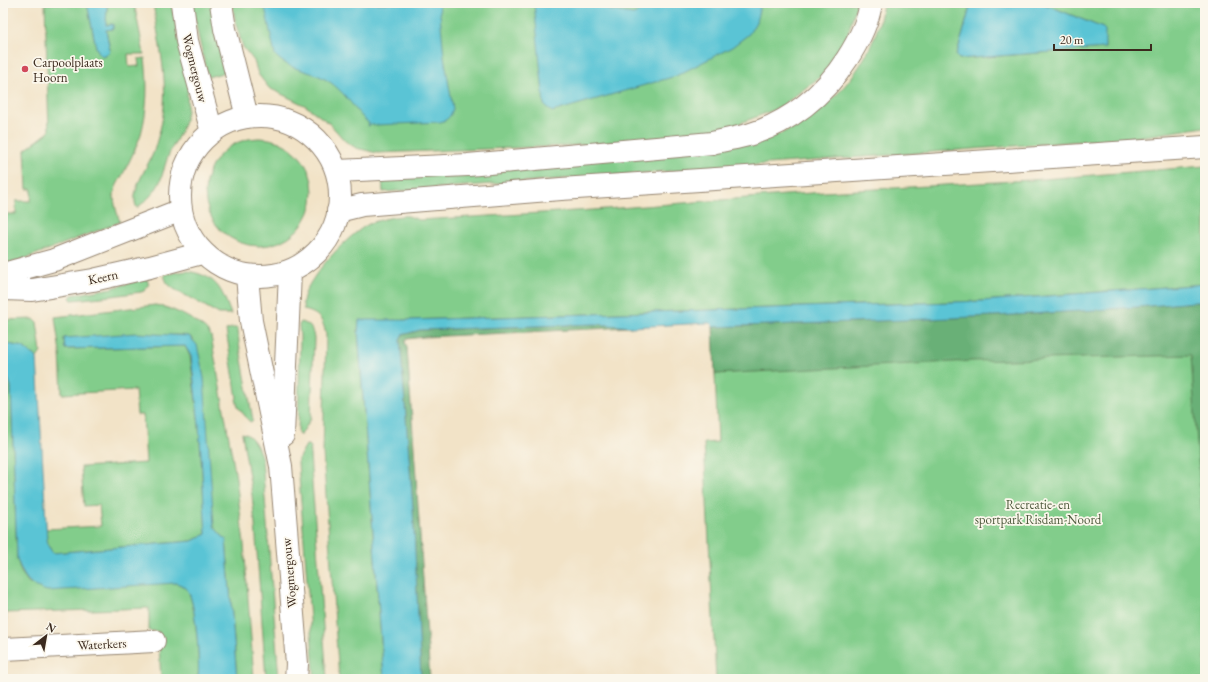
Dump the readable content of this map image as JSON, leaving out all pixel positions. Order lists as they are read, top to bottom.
{
  "streets": {
    "main road": ["Wogmergouw", "Keern", "Waterkers"]
  },
  "parks": ["Recreatie- en sportpark Risdam-Noord"],
  "places": ["Carpoolplaats Hoorn"],
  "scale_bar": "20 m",
  "north": "top right"
}
